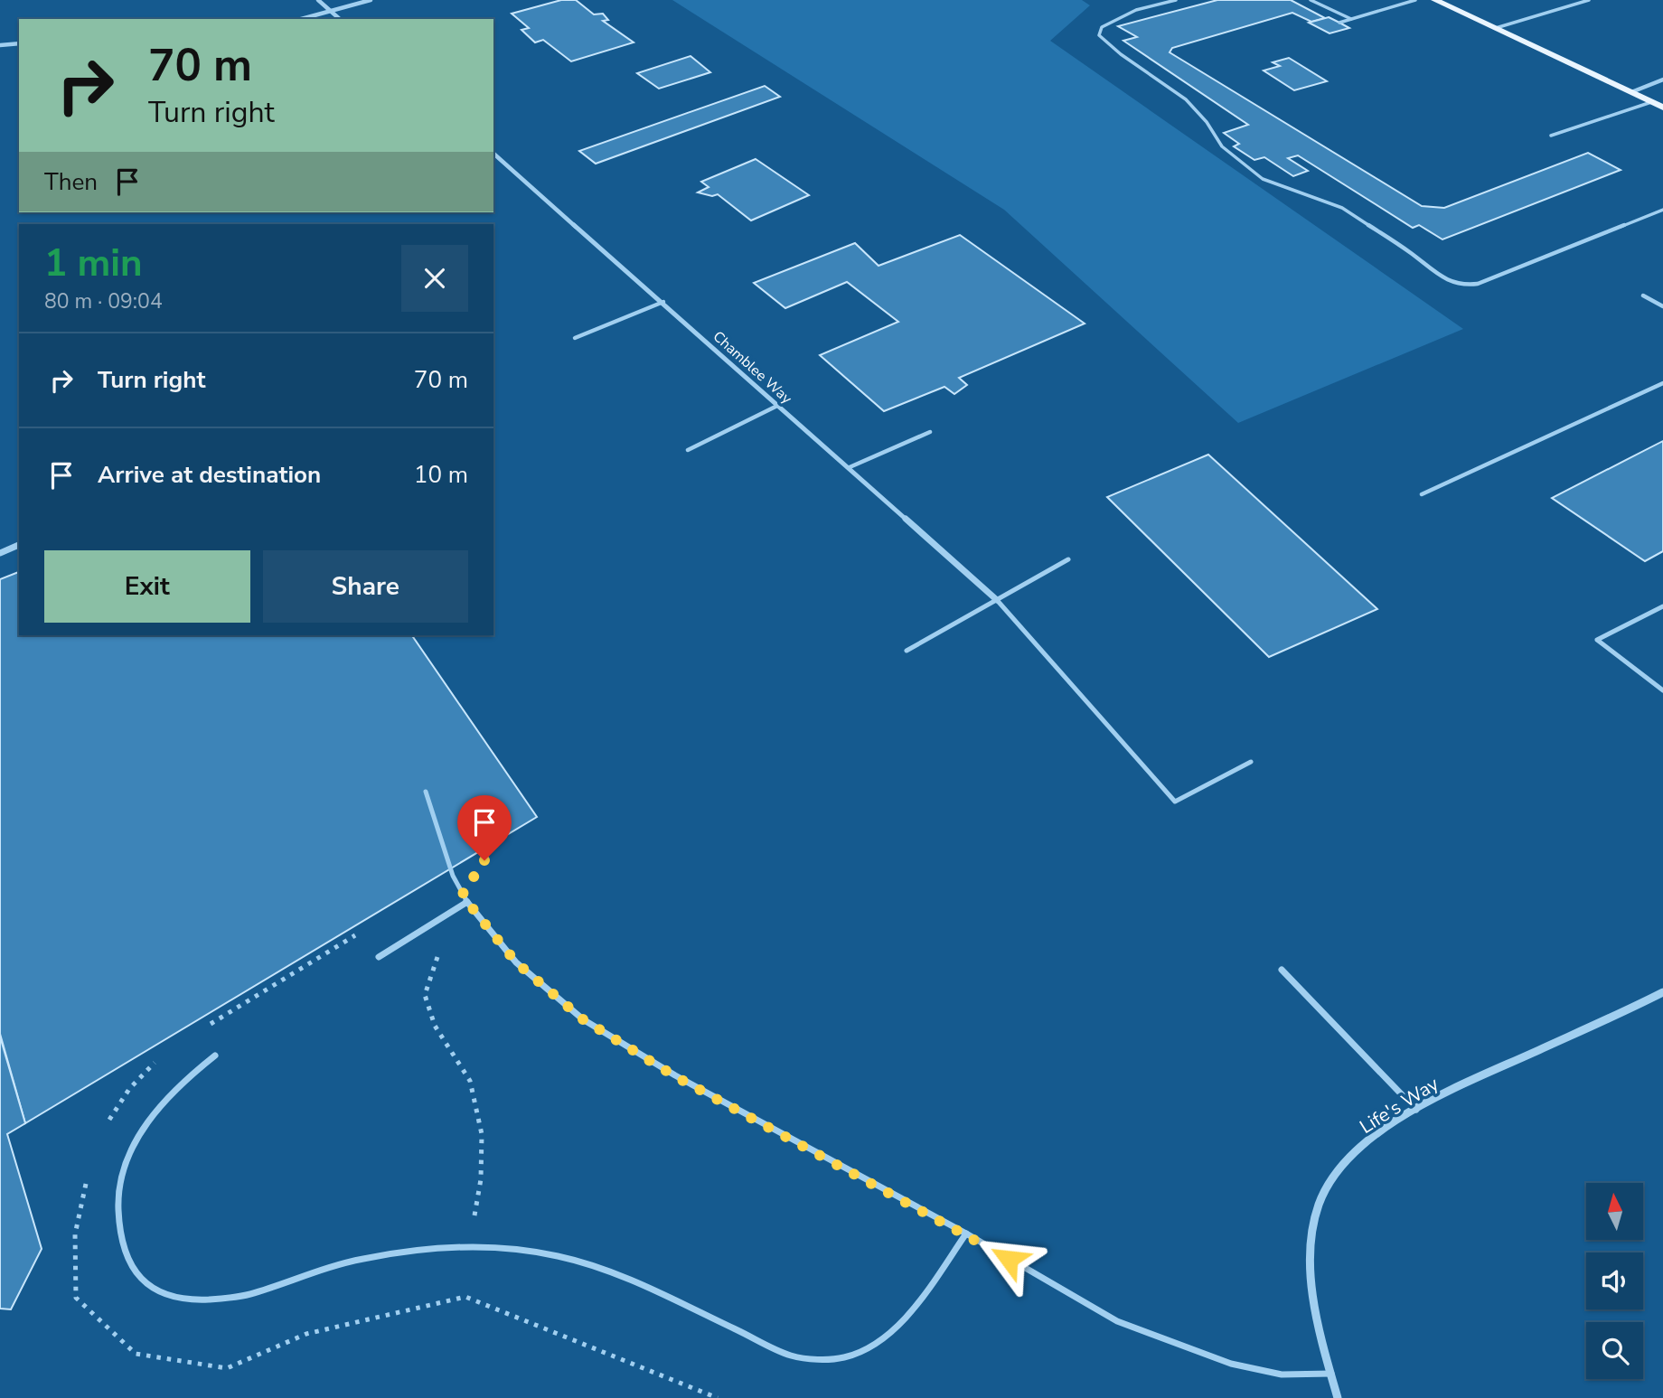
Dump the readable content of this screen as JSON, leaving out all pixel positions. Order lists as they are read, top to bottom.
{
  "streets": {
    "street": ["Chamblee Way", "Life's Way"]
  },
  "north": "top",
  "page": {
    "turn": ["70 m", "Turn right"],
    "then": "Then",
    "heading": ["1 min", "80 m · 09:04"],
    "list": [
      {
        "name": "Turn right",
        "value": "70 m"
      },
      {
        "name": "Arrive at destination",
        "value": "10 m"
      }
    ],
    "buttons": ["Exit", "Share"]
  }
}
